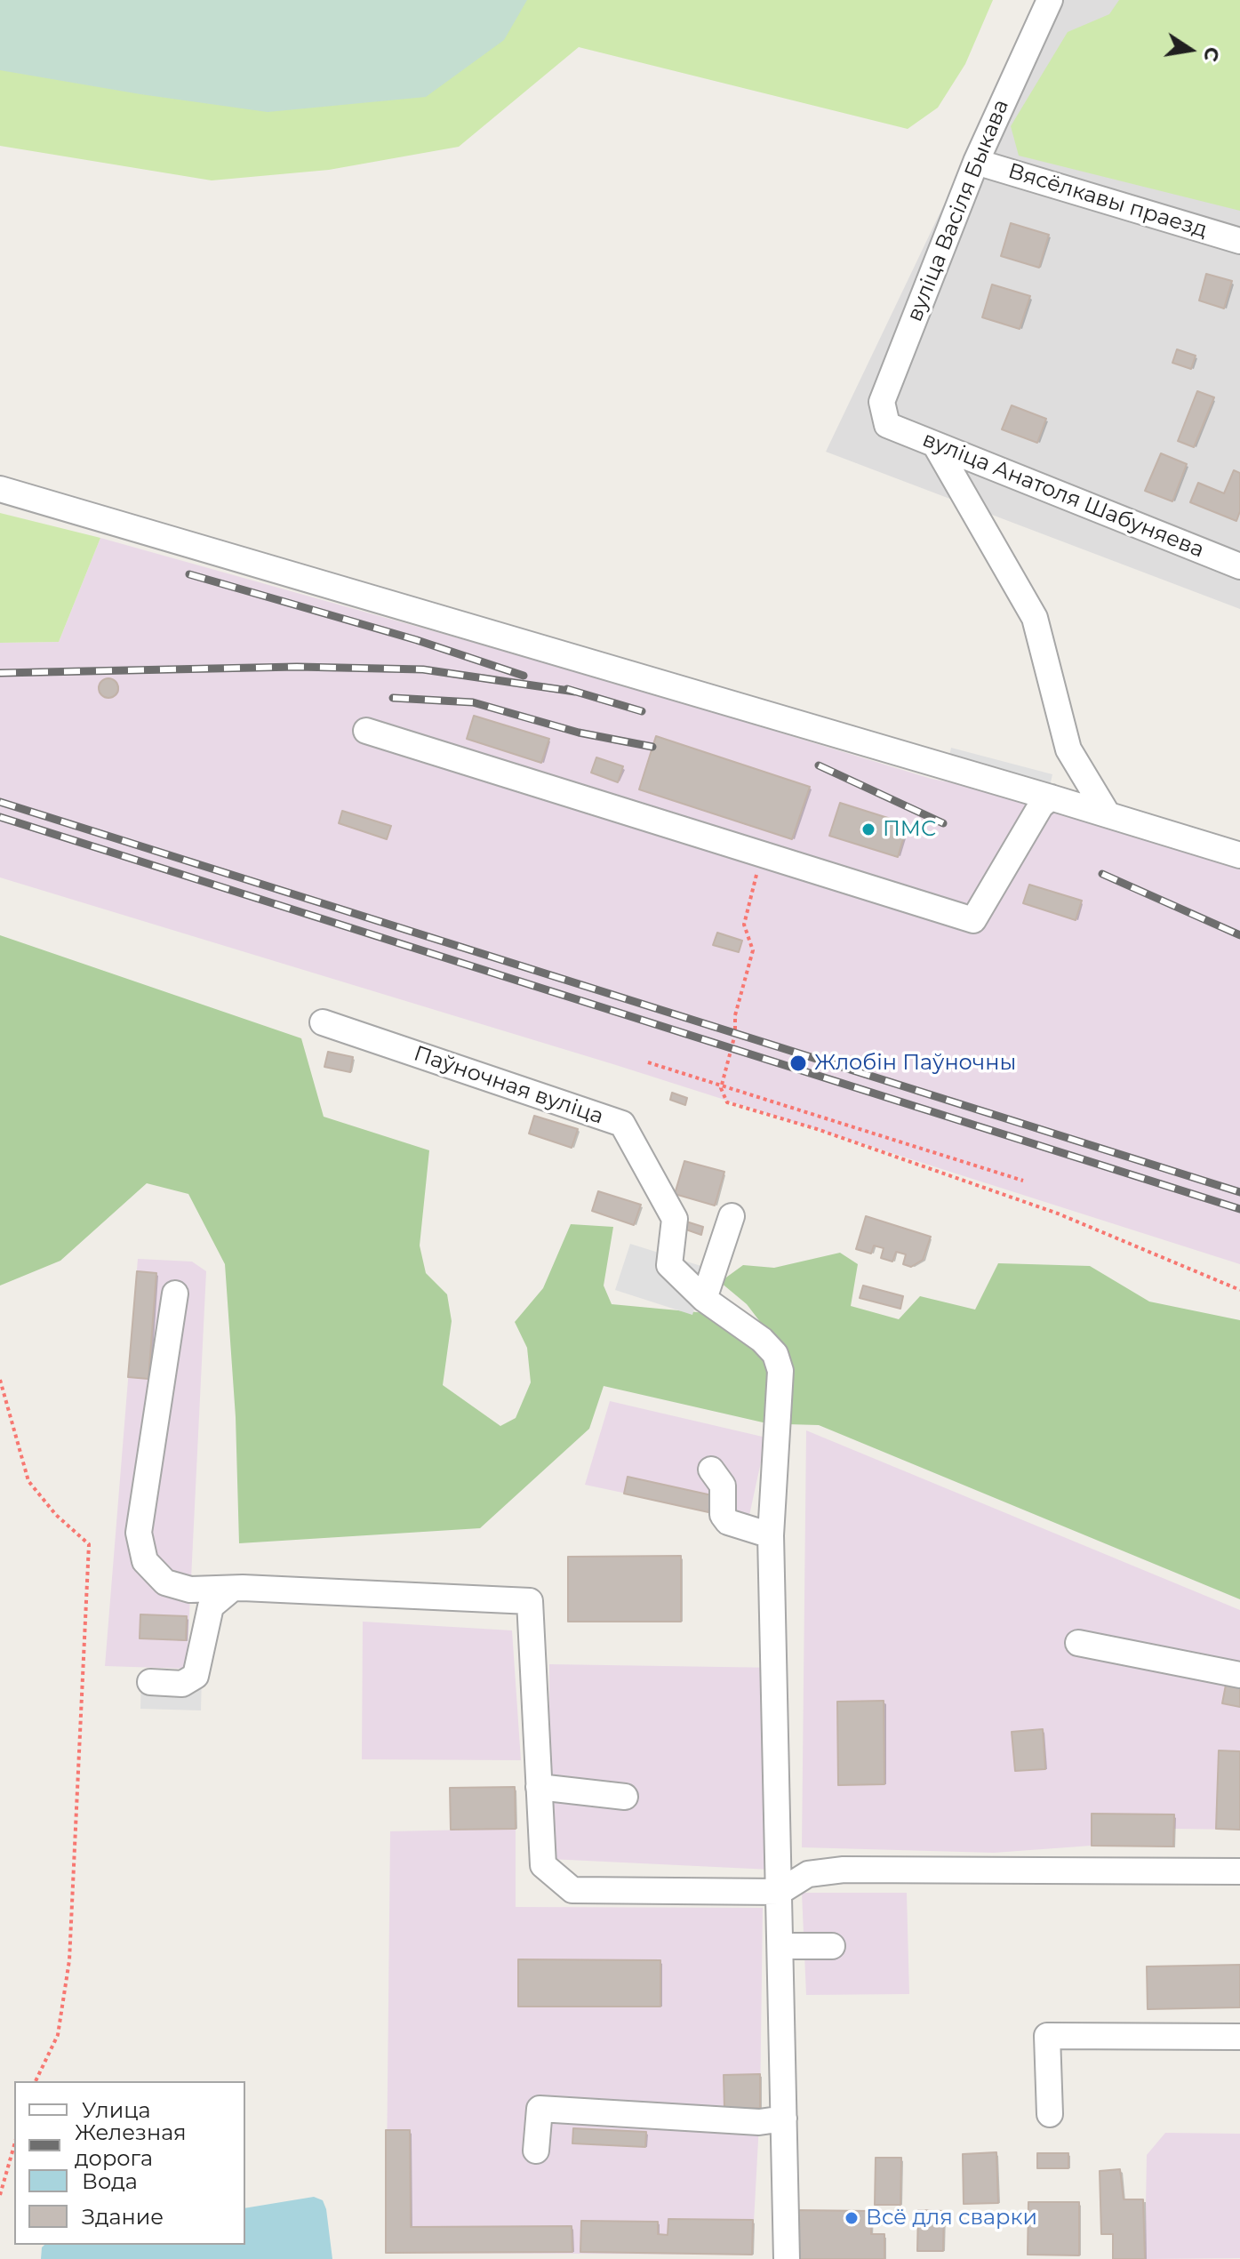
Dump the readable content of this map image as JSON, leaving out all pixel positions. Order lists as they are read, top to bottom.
{
  "streets": {
    "street": [
      "Вясёлкавы праезд",
      "вуліца Васіля Быкава",
      "вуліца Анатоля Шабуняева",
      "Паўночная вуліца"
    ]
  },
  "crossings": [
    ["Вясёлкавы праезд", "вуліца Васіля Быкава"],
    ["вуліца Васіля Быкава", "вуліца Анатоля Шабуняева"]
  ],
  "places": ["ПМС", "Жлобін Паўночны", "Всё для сварки"],
  "legend": [
    "Улица",
    "Железная дорога",
    "Вода",
    "Здание"
  ],
  "north": "right"
}
